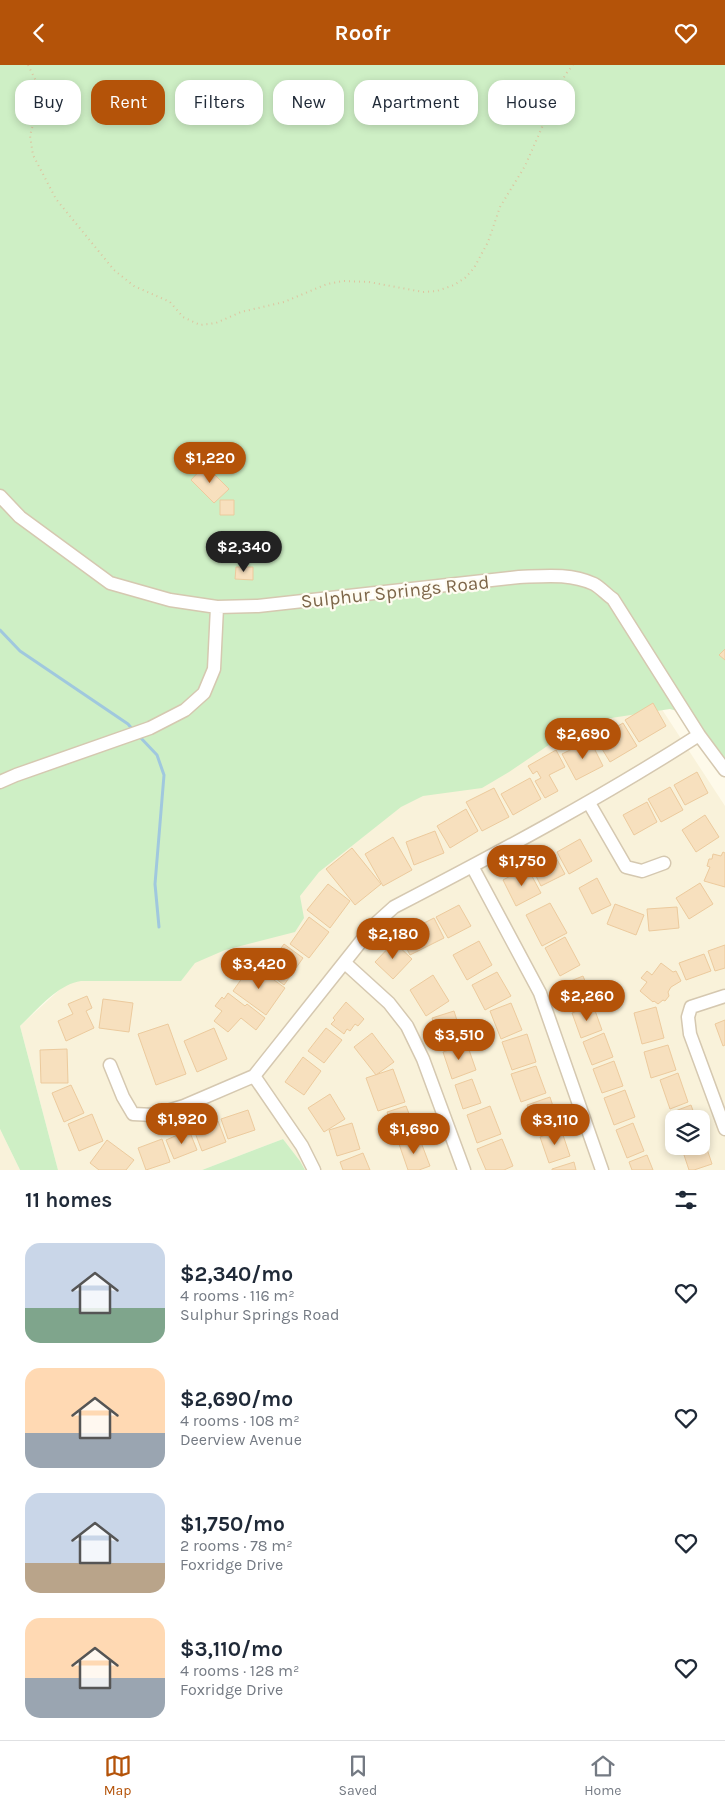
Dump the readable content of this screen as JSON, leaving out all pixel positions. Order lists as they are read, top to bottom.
{
  "streets": {
    "street": ["Sulphur Springs Road"]
  },
  "page": {
    "header": "Roofr",
    "chip": [
      "Buy",
      "Rent",
      "Filters",
      "New",
      "Apartment",
      "House"
    ],
    "price": [
      "$1,220",
      "$2,340",
      "$2,690",
      "$1,750",
      "$2,180",
      "$3,420",
      "$2,260",
      "$3,510",
      "$1,920",
      "$3,110",
      "$1,690"
    ],
    "heading": "11 homes",
    "list": [
      {
        "name": "$2,340/mo",
        "note": "4 rooms · 116 m² · Sulphur Springs Road"
      },
      {
        "name": "$2,690/mo",
        "note": "4 rooms · 108 m² · Deerview Avenue"
      },
      {
        "name": "$1,750/mo",
        "note": "2 rooms · 78 m² · Foxridge Drive"
      },
      {
        "name": "$3,110/mo",
        "note": "4 rooms · 128 m² · Foxridge Drive"
      }
    ],
    "tabs": ["Map", "Saved", "Home"]
  }
}
